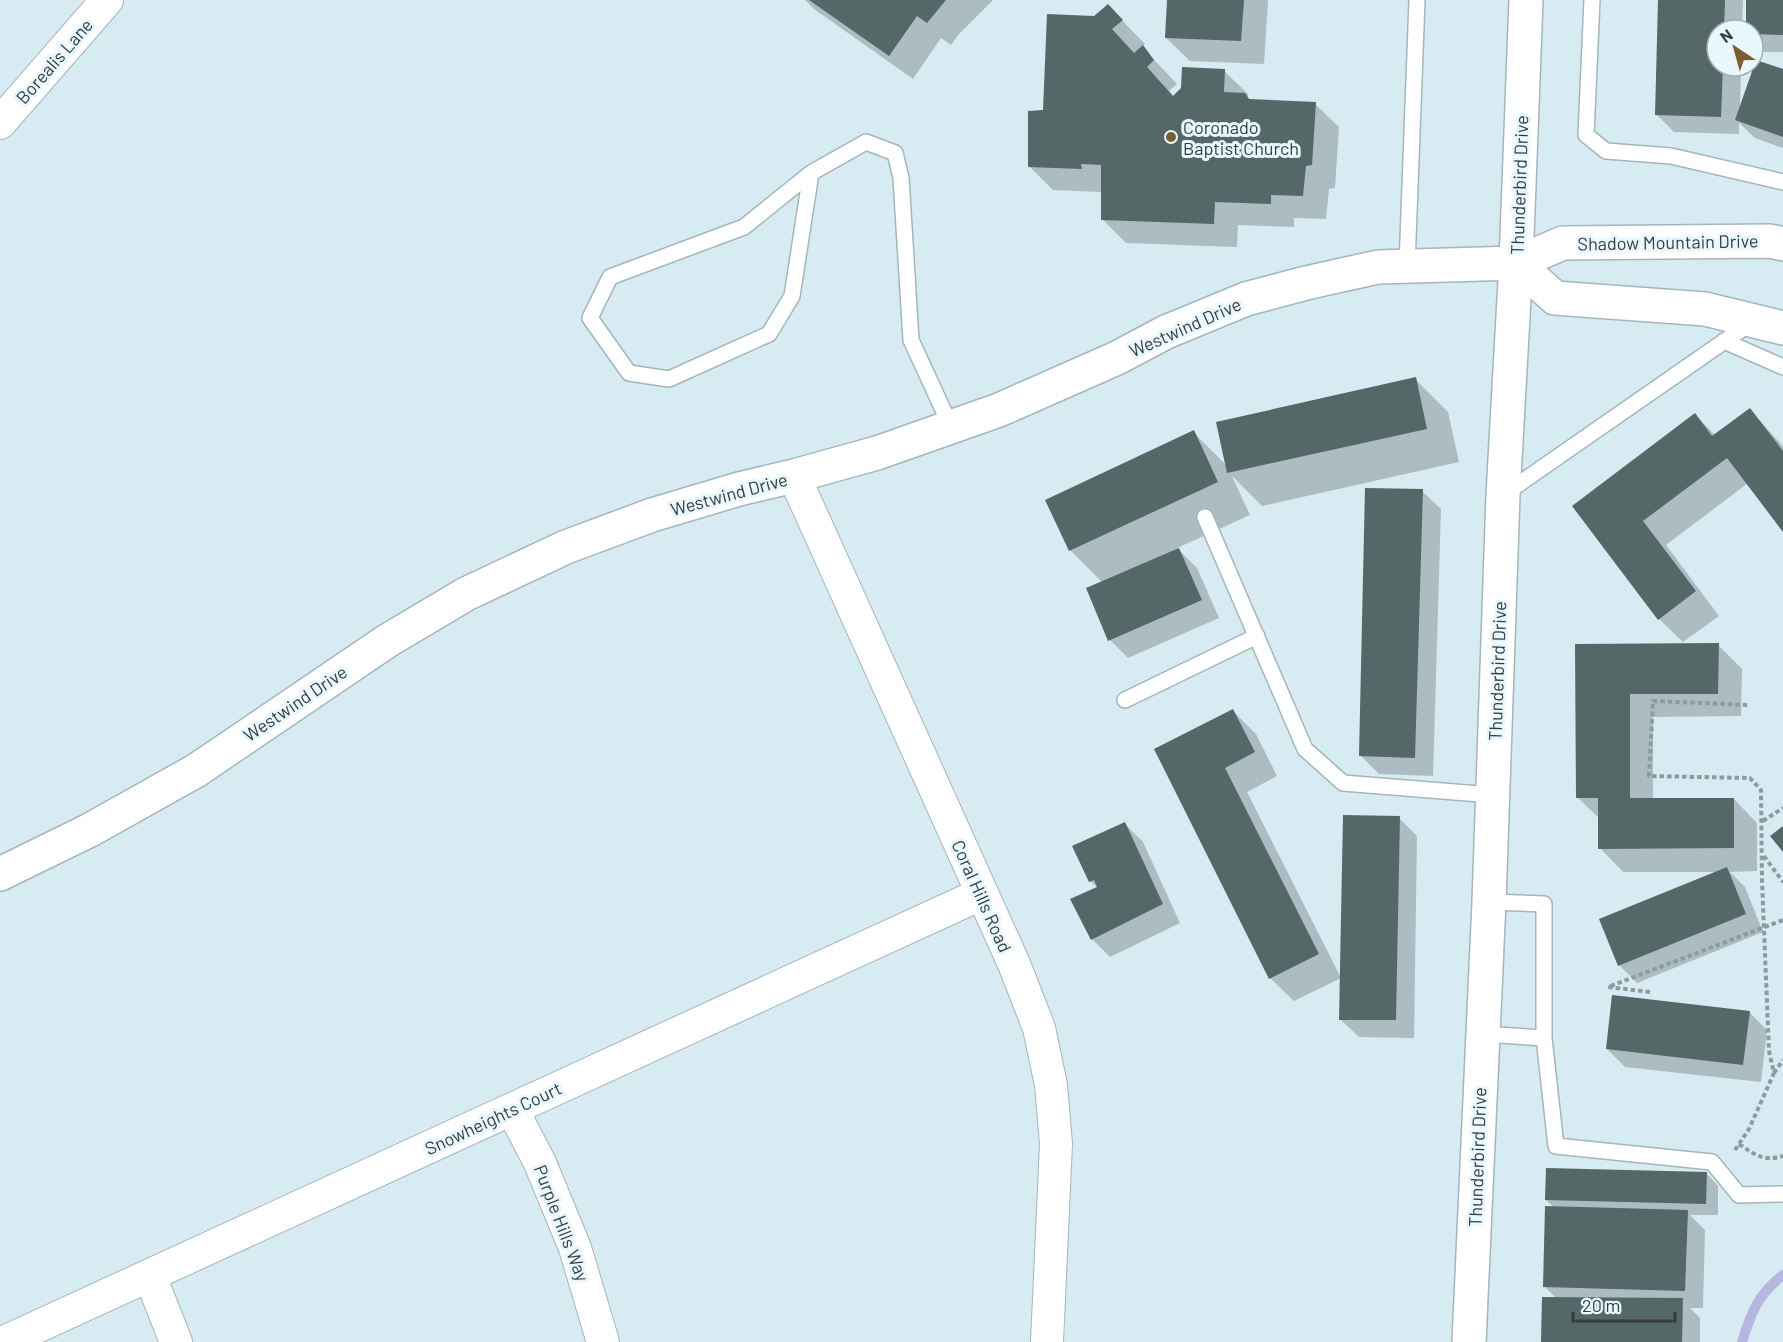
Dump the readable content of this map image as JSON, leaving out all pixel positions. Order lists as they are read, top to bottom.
{
  "streets": {
    "main road": ["Thunderbird Drive", "Shadow Mountain Drive", "Westwind Drive"],
    "street": [
      "Borealis Lane",
      "Coral Hills Road",
      "Snowheights Court",
      "Purple Hills Way"
    ]
  },
  "crossings": [
    ["Thunderbird Drive", "Shadow Mountain Drive"],
    ["Thunderbird Drive", "Westwind Drive"],
    ["Shadow Mountain Drive", "Westwind Drive"],
    ["Westwind Drive", "Coral Hills Road"],
    ["Coral Hills Road", "Snowheights Court"],
    ["Snowheights Court", "Purple Hills Way"]
  ],
  "places": ["Coronado Baptist Church"],
  "scale_bar": "20 m",
  "north": "top left"
}
